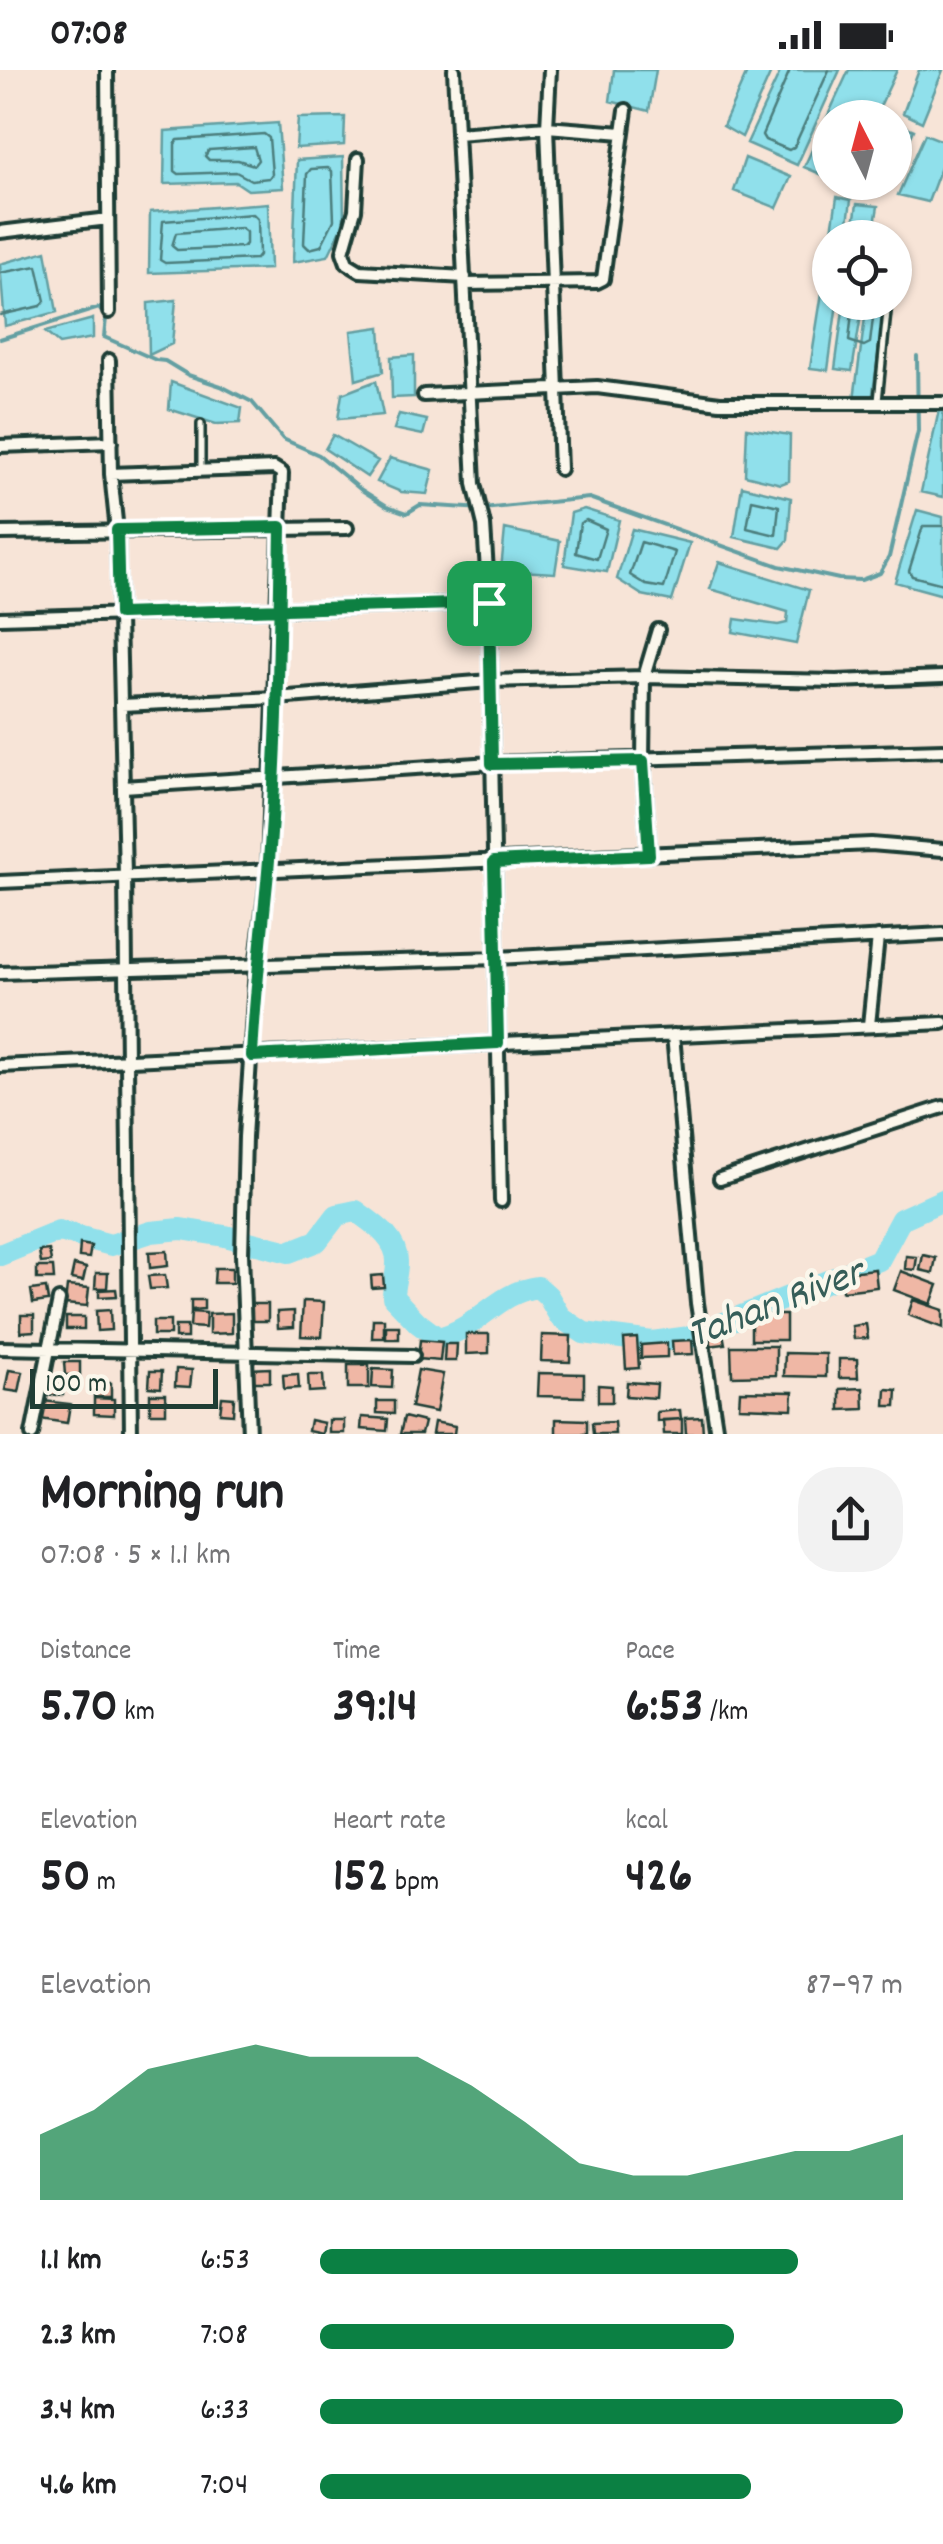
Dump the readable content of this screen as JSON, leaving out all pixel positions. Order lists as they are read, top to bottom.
{
  "water": ["Tahan River"],
  "scale_bar": "100 m",
  "north": "top",
  "page": {
    "status": "07:08",
    "scale": "100 m",
    "heading": ["Morning run", "07:08 · 5 × 1.1 km"],
    "stats": [
      ["Distance", "5.70 km"],
      ["Time", "39:14"],
      ["Pace", "6:53 /km"],
      ["Elevation", "50 m"],
      ["Heart rate", "152 bpm"],
      ["kcal", "426"]
    ],
    "chart": ["Elevation", "87–97 m"],
    "list": [
      {
        "name": "1.1 km",
        "note": "6:53"
      },
      {
        "name": "2.3 km",
        "note": "7:08"
      },
      {
        "name": "3.4 km",
        "note": "6:33"
      },
      {
        "name": "4.6 km",
        "note": "7:04"
      }
    ]
  }
}
